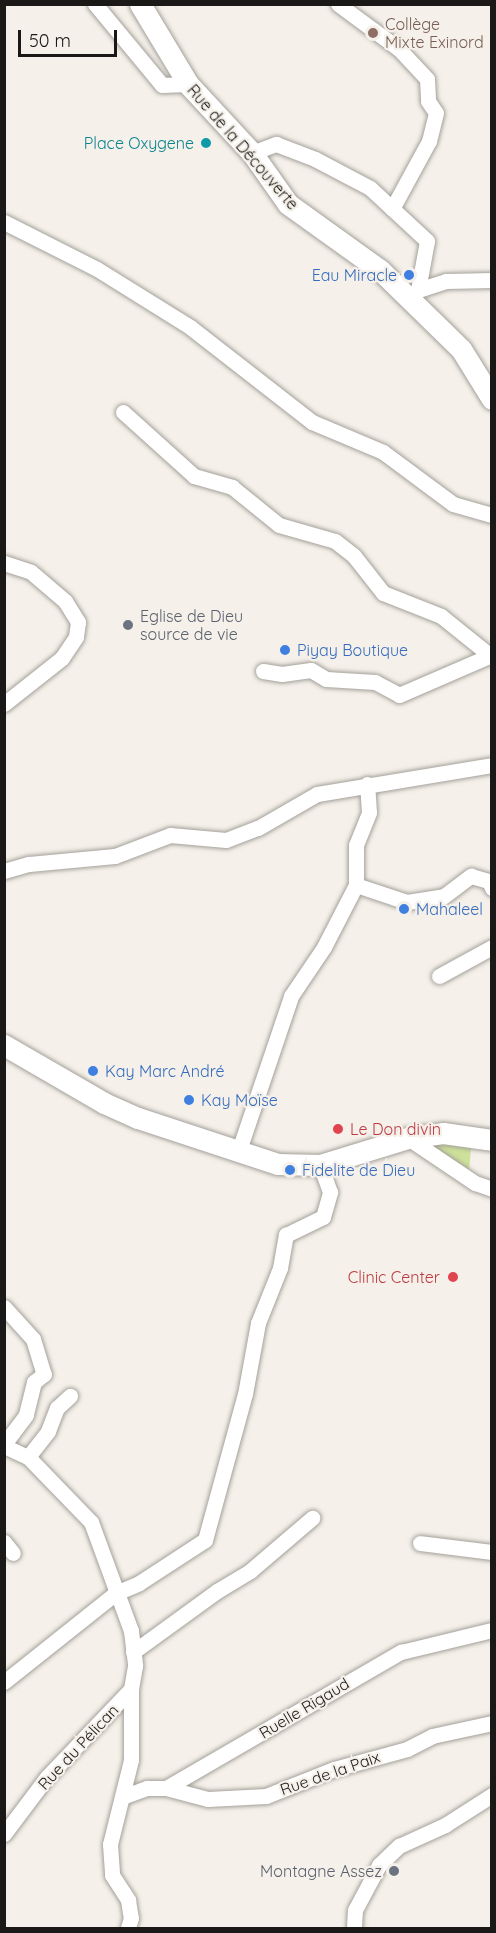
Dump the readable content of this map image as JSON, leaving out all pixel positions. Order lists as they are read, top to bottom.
{
  "streets": {
    "street": [
      "Rue de la Découverte",
      "Ruelle Rigaud",
      "Rue du Pélican",
      "Rue de la Paix"
    ]
  },
  "crossings": [
    ["Ruelle Rigaud", "Rue de la Paix"]
  ],
  "places": [
    "Collège Mixte Exinord",
    "Place Oxygene",
    "Eau Miracle",
    "Eglise de Dieu source de vie",
    "Piyay Boutique",
    "Mahaleel",
    "Kay Marc André",
    "Kay Moïse",
    "Le Don divin",
    "Fidelite de Dieu",
    "Clinic Center",
    "Montagne Assez"
  ],
  "scale_bar": "50 m"
}
